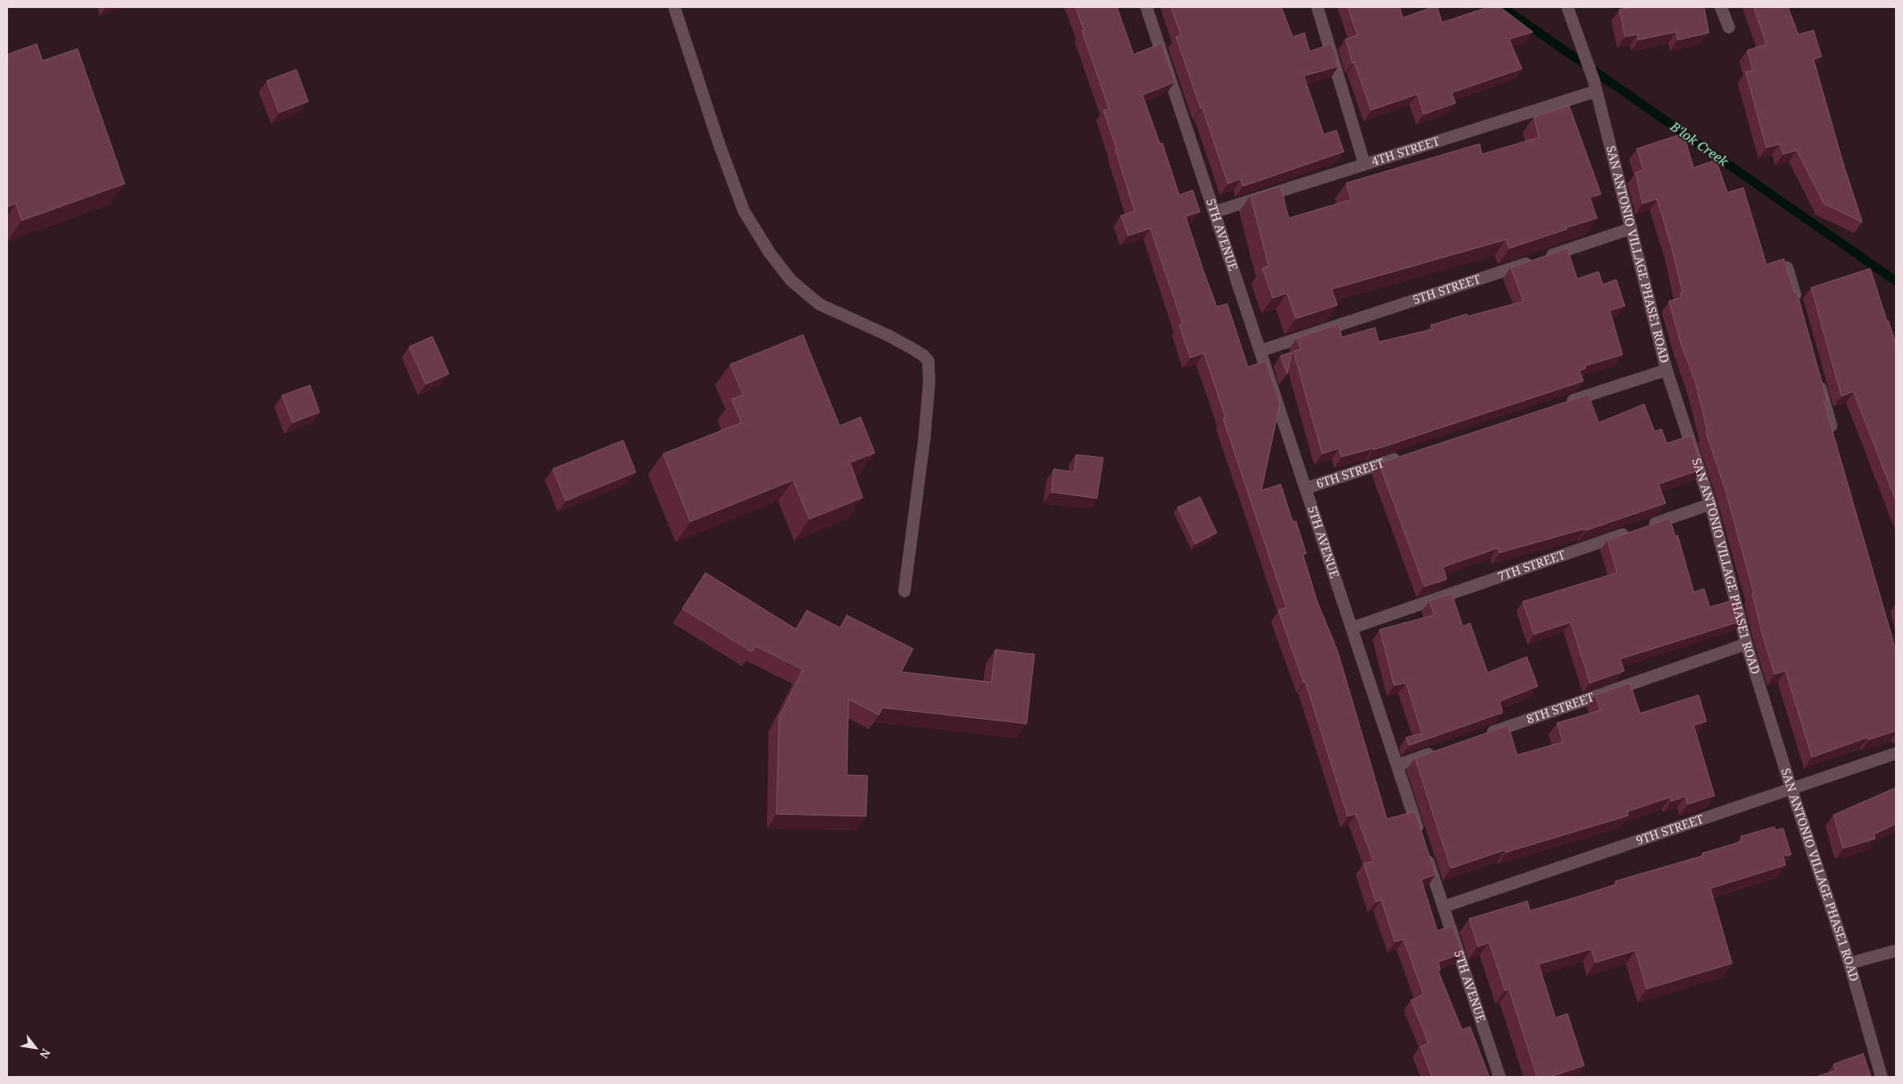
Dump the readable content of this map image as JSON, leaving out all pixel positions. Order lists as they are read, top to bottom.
{
  "streets": {
    "street": [
      "4TH STREET",
      "5TH AVENUE",
      "SAN ANTONIO VILLAGE PHASE1 ROAD",
      "5TH STREET",
      "6TH STREET",
      "7TH STREET",
      "8TH STREET",
      "9TH STREET"
    ]
  },
  "crossings": [
    ["4TH STREET", "5TH AVENUE"],
    ["4TH STREET", "SAN ANTONIO VILLAGE PHASE1 ROAD"],
    ["5TH AVENUE", "5TH STREET"],
    ["5TH AVENUE", "6TH STREET"],
    ["5TH AVENUE", "7TH STREET"],
    ["5TH AVENUE", "9TH STREET"],
    ["SAN ANTONIO VILLAGE PHASE1 ROAD", "5TH STREET"],
    ["SAN ANTONIO VILLAGE PHASE1 ROAD", "7TH STREET"],
    ["SAN ANTONIO VILLAGE PHASE1 ROAD", "8TH STREET"],
    ["SAN ANTONIO VILLAGE PHASE1 ROAD", "9TH STREET"]
  ],
  "water": ["B'lok Creek"],
  "north": "bottom right"
}
